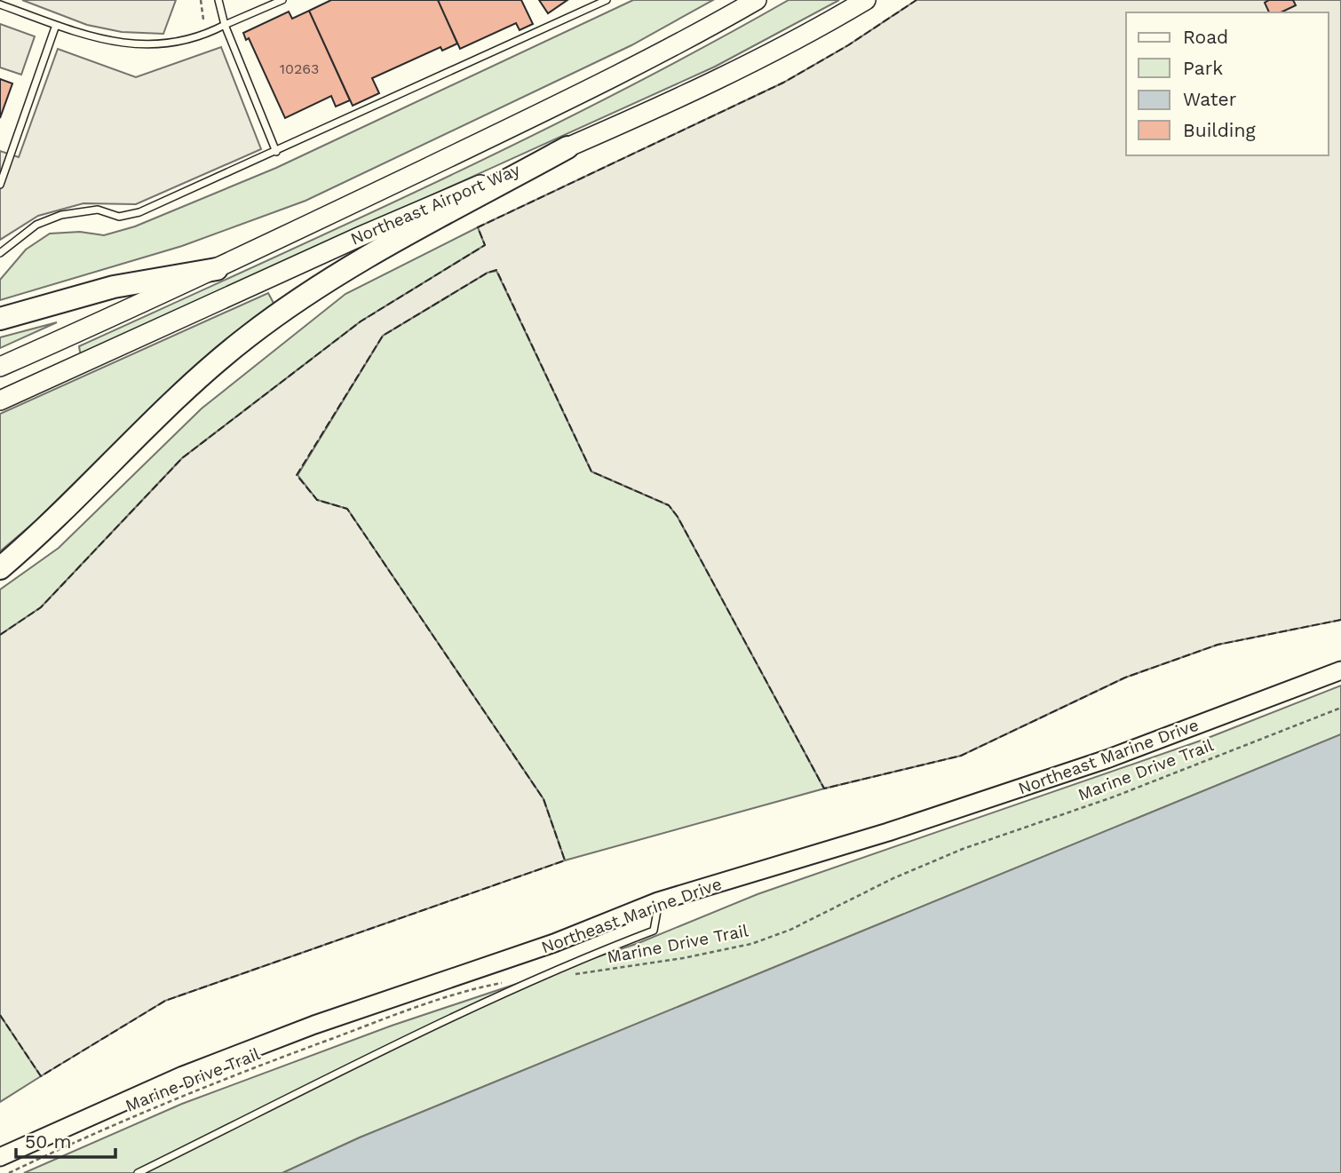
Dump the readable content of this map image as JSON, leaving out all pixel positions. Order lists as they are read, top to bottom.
{
  "streets": {
    "main road": ["Northeast Airport Way", "Northeast Marine Drive"],
    "path": ["Marine Drive Trail"]
  },
  "house_numbers": ["10263"],
  "legend": [
    "Road",
    "Park",
    "Water",
    "Building"
  ],
  "scale_bar": "50 m"
}
